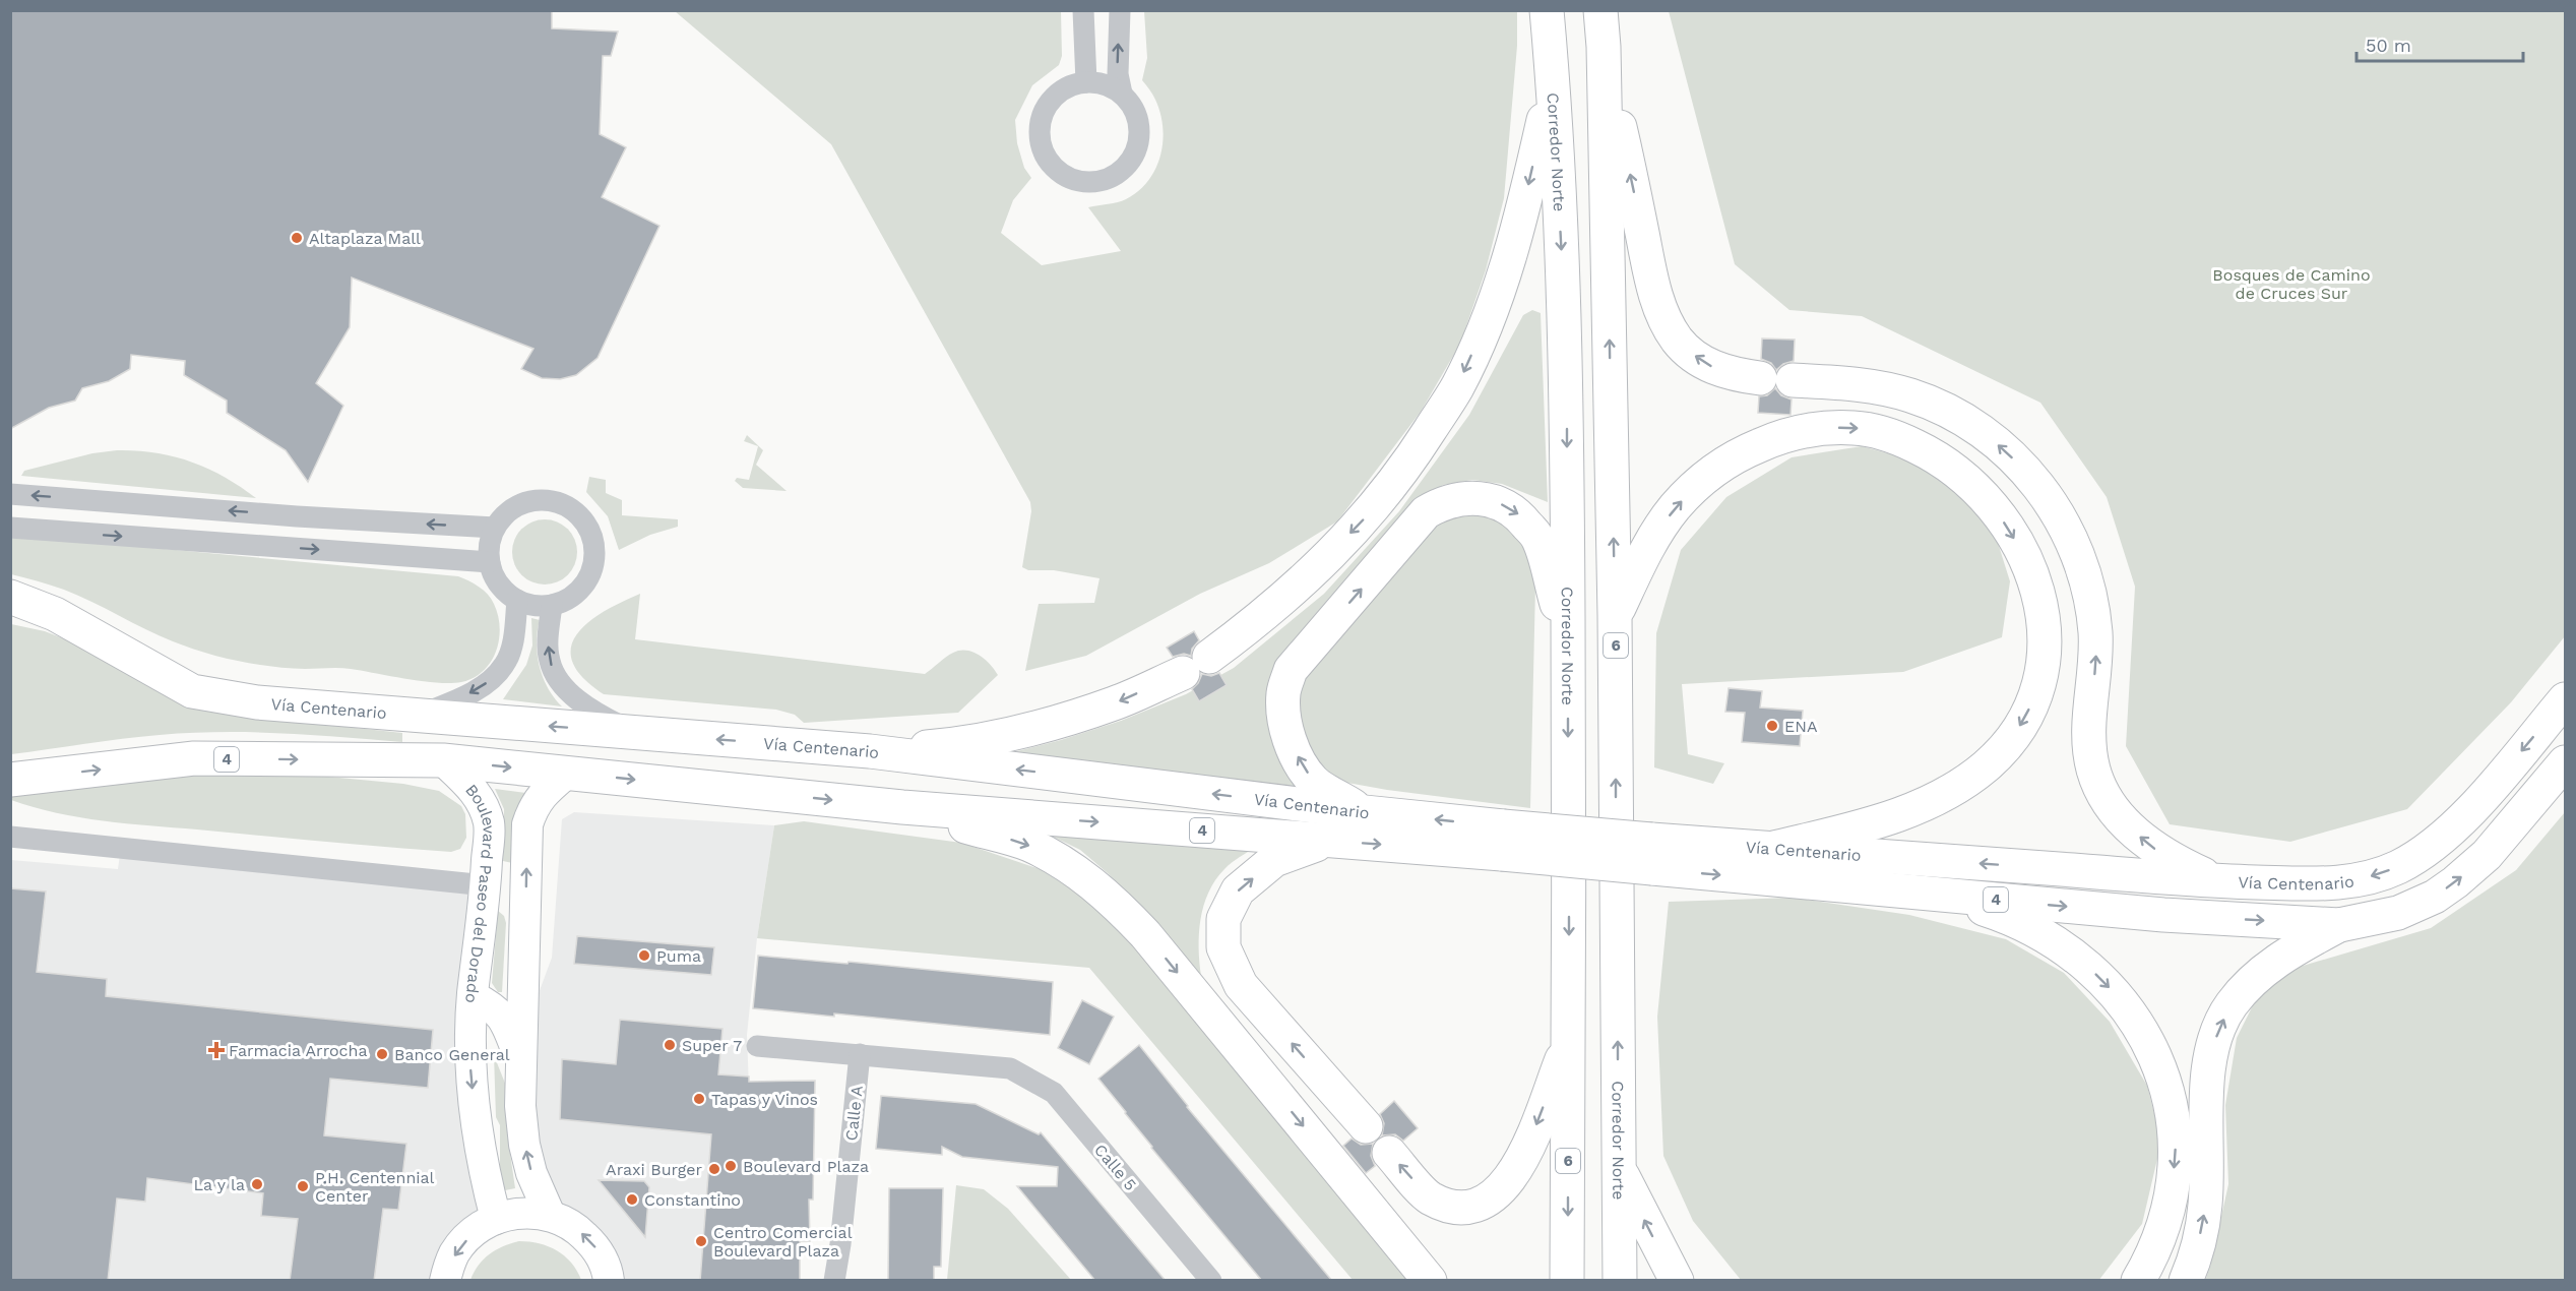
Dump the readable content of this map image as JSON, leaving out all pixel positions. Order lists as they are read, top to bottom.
{
  "streets": {
    "highway": [
      "Corredor Norte",
      "6",
      "Vía Centenario",
      "4"
    ],
    "street": ["Boulevard Paseo del Dorado", "Calle A", "Calle 5"]
  },
  "crossings": [
    ["Vía Centenario", "Boulevard Paseo del Dorado"],
    ["Calle A", "Calle 5"]
  ],
  "parks": ["Bosques de Camino de Cruces Sur"],
  "places": {
    "other": [
      "Altaplaza Mall",
      "ENA",
      "Puma",
      "Super 7",
      "Banco General",
      "Tapas y Vinos",
      "Boulevard Plaza",
      "Araxi Burger",
      "La y la",
      "P.H. Centennial Center",
      "Constantino",
      "Centro Comercial Boulevard Plaza"
    ],
    "health": ["Farmacia Arrocha"]
  },
  "scale_bar": "50 m"
}
